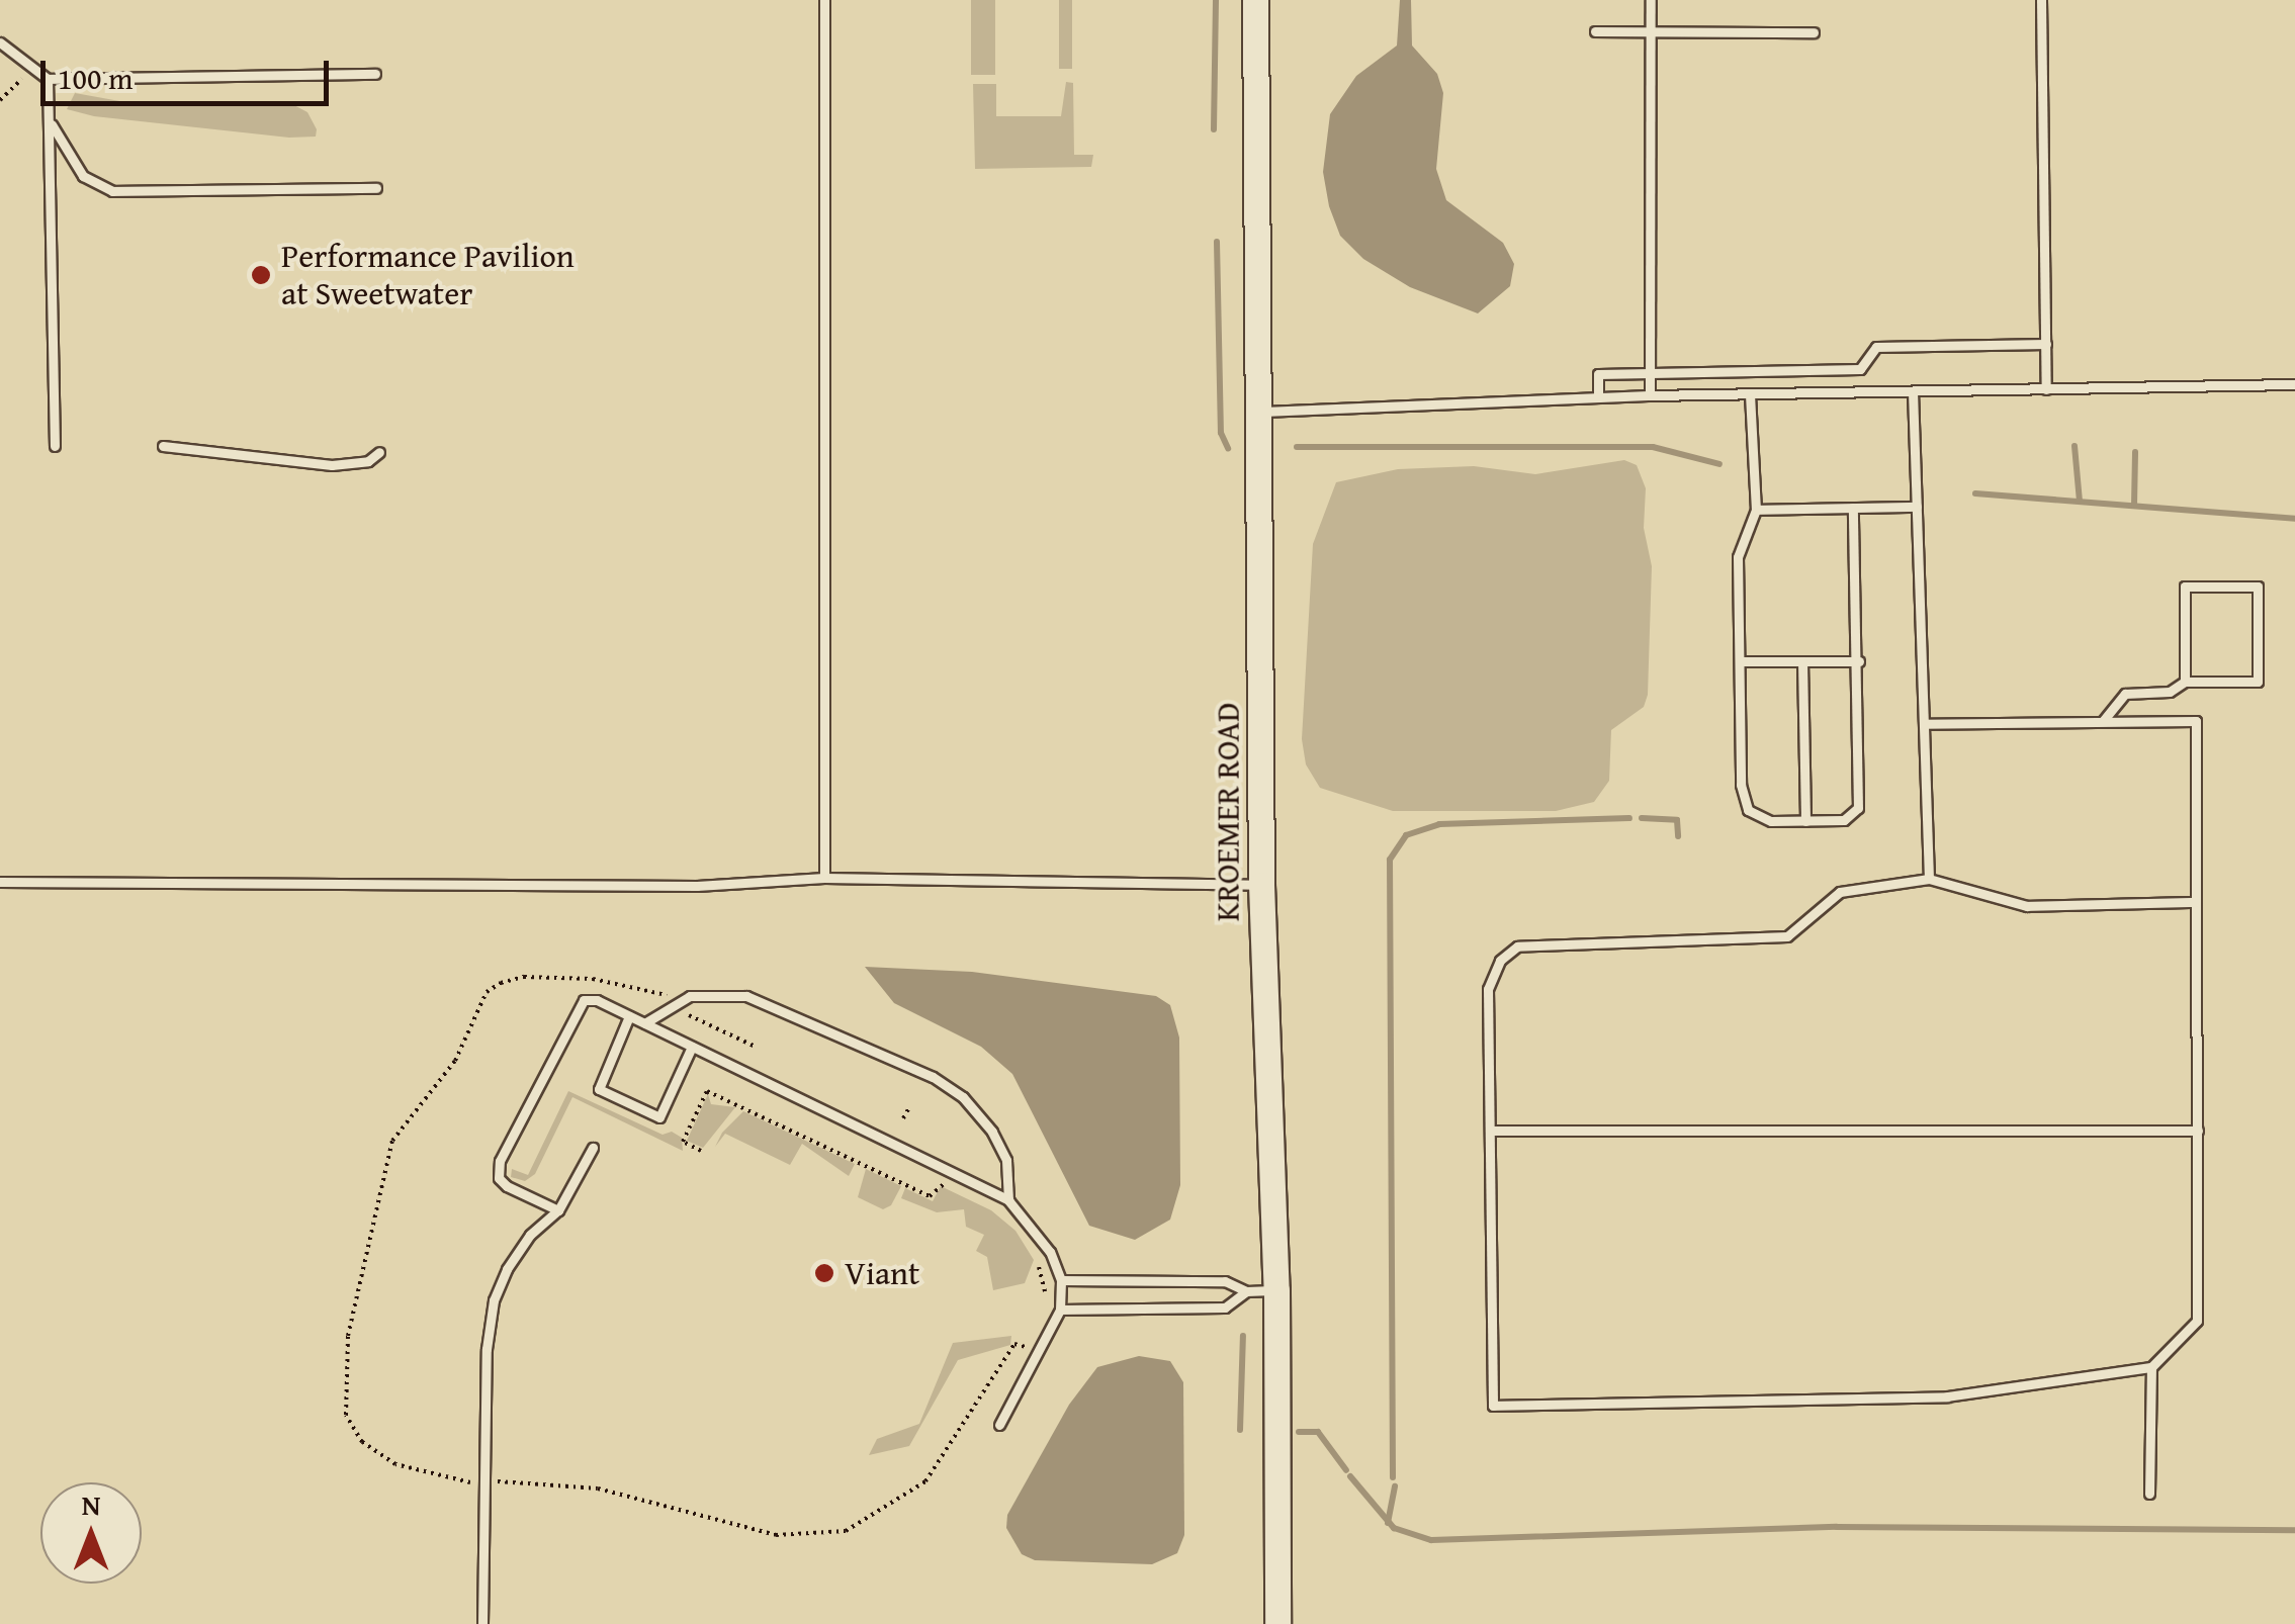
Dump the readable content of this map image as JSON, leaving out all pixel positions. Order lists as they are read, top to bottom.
{
  "streets": {
    "street": ["KROEMER ROAD"]
  },
  "places": ["Performance Pavilion at Sweetwater", "Viant"],
  "scale_bar": "100 m",
  "north": "top"
}
